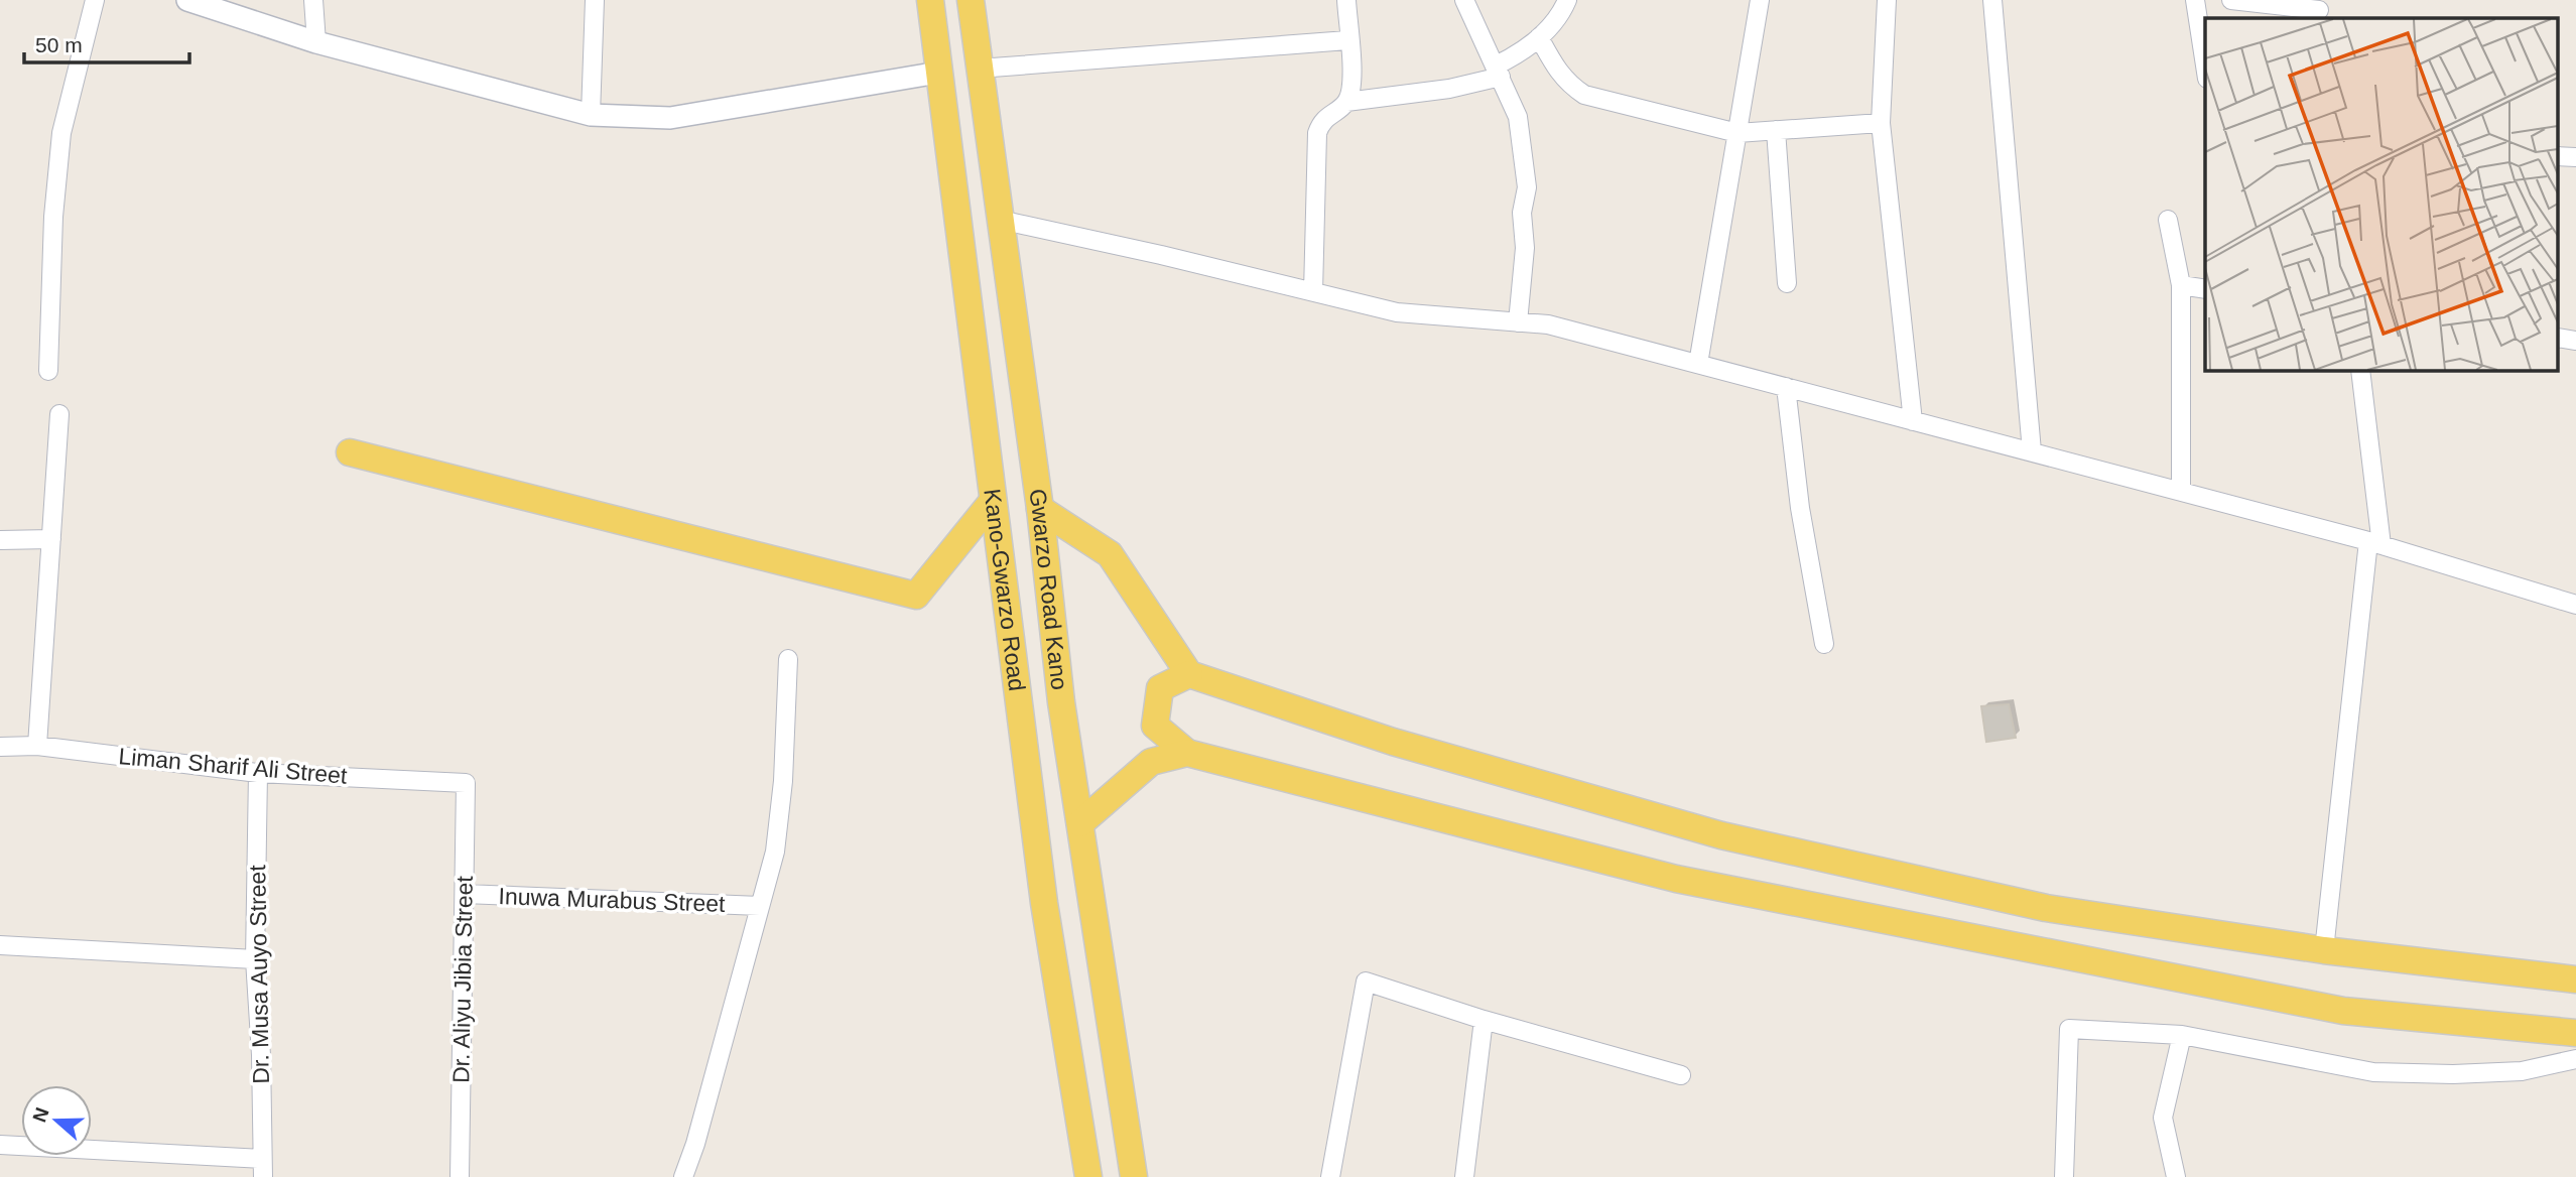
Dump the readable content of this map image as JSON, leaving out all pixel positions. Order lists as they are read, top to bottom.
{
  "streets": {
    "main road": ["Kano-Gwarzo Road", "Gwarzo Road Kano"],
    "street": [
      "Liman Sharif Ali Street",
      "Inuwa Murabus Street",
      "Dr. Musa Auyo Street",
      "Dr. Aliyu Jibia Street"
    ]
  },
  "crossings": [
    ["Liman Sharif Ali Street", "Dr. Musa Auyo Street"],
    ["Liman Sharif Ali Street", "Dr. Aliyu Jibia Street"],
    ["Inuwa Murabus Street", "Dr. Aliyu Jibia Street"]
  ],
  "scale_bar": "50 m",
  "north": "left"
}
